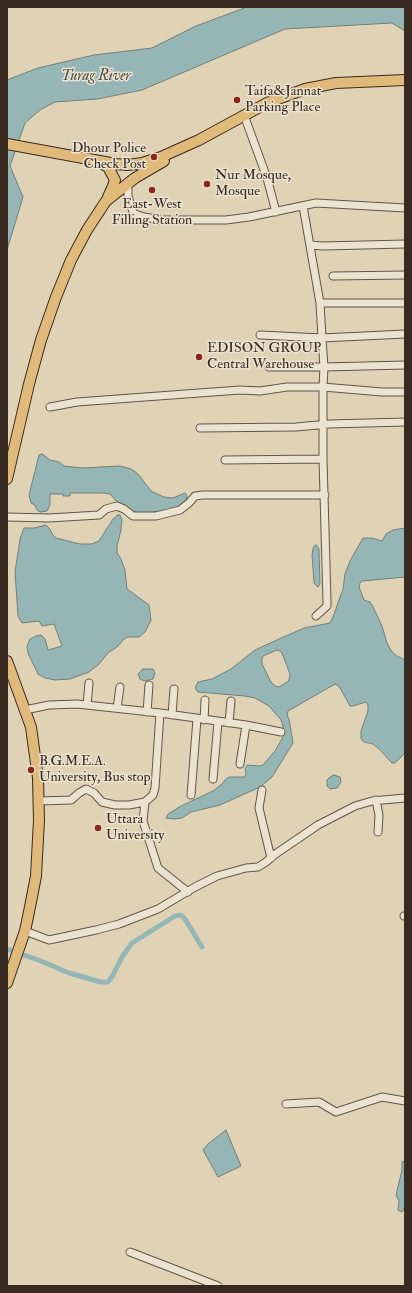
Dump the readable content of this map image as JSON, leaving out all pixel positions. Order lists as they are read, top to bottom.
{
  "water": ["Turag River"],
  "places": [
    "Taifa&Jannat Parking Place",
    "Dhour Police Check Post",
    "Nur Mosque, Mosque",
    "East-West Filling Station",
    "EDISON GROUP Central Warehouse",
    "B.G.M.E.A. University, Bus stop",
    "Uttara University"
  ]
}
